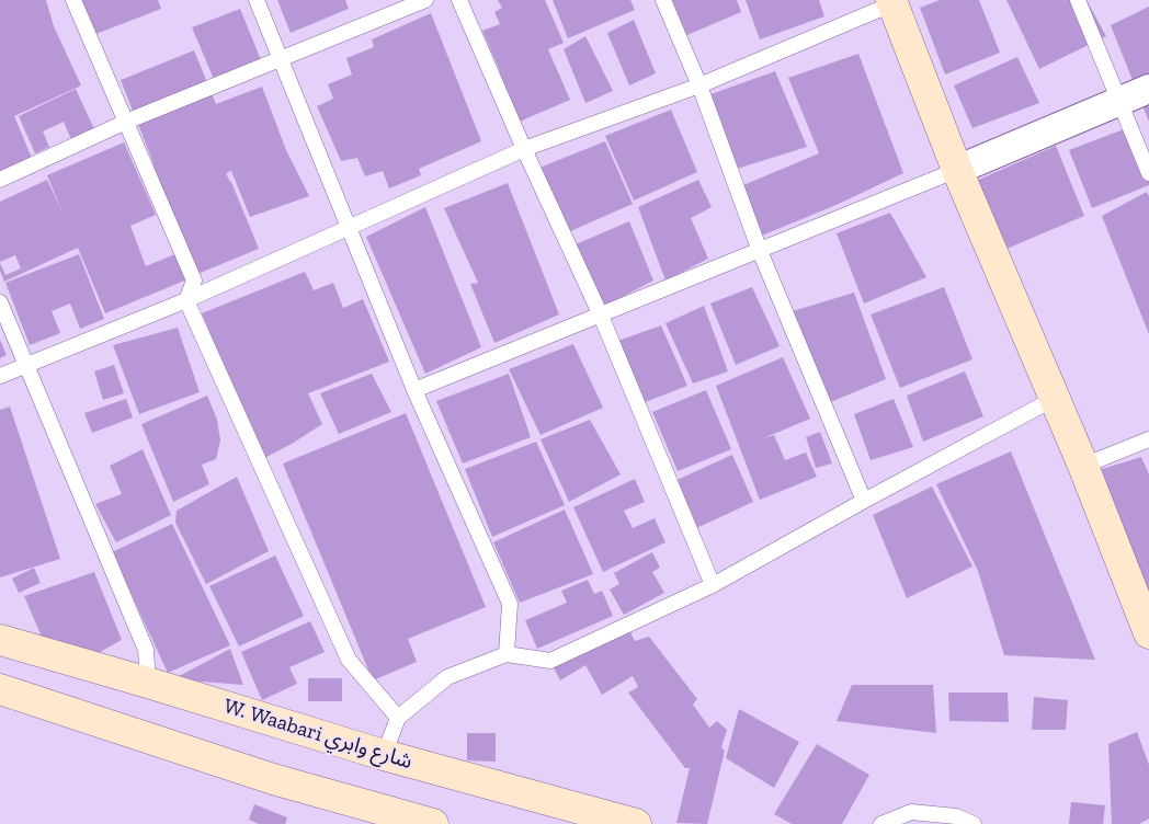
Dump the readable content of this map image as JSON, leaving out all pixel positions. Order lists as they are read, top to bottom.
{
  "streets": {
    "main road": ["W. Waabari شارع وابري"]
  }
}
